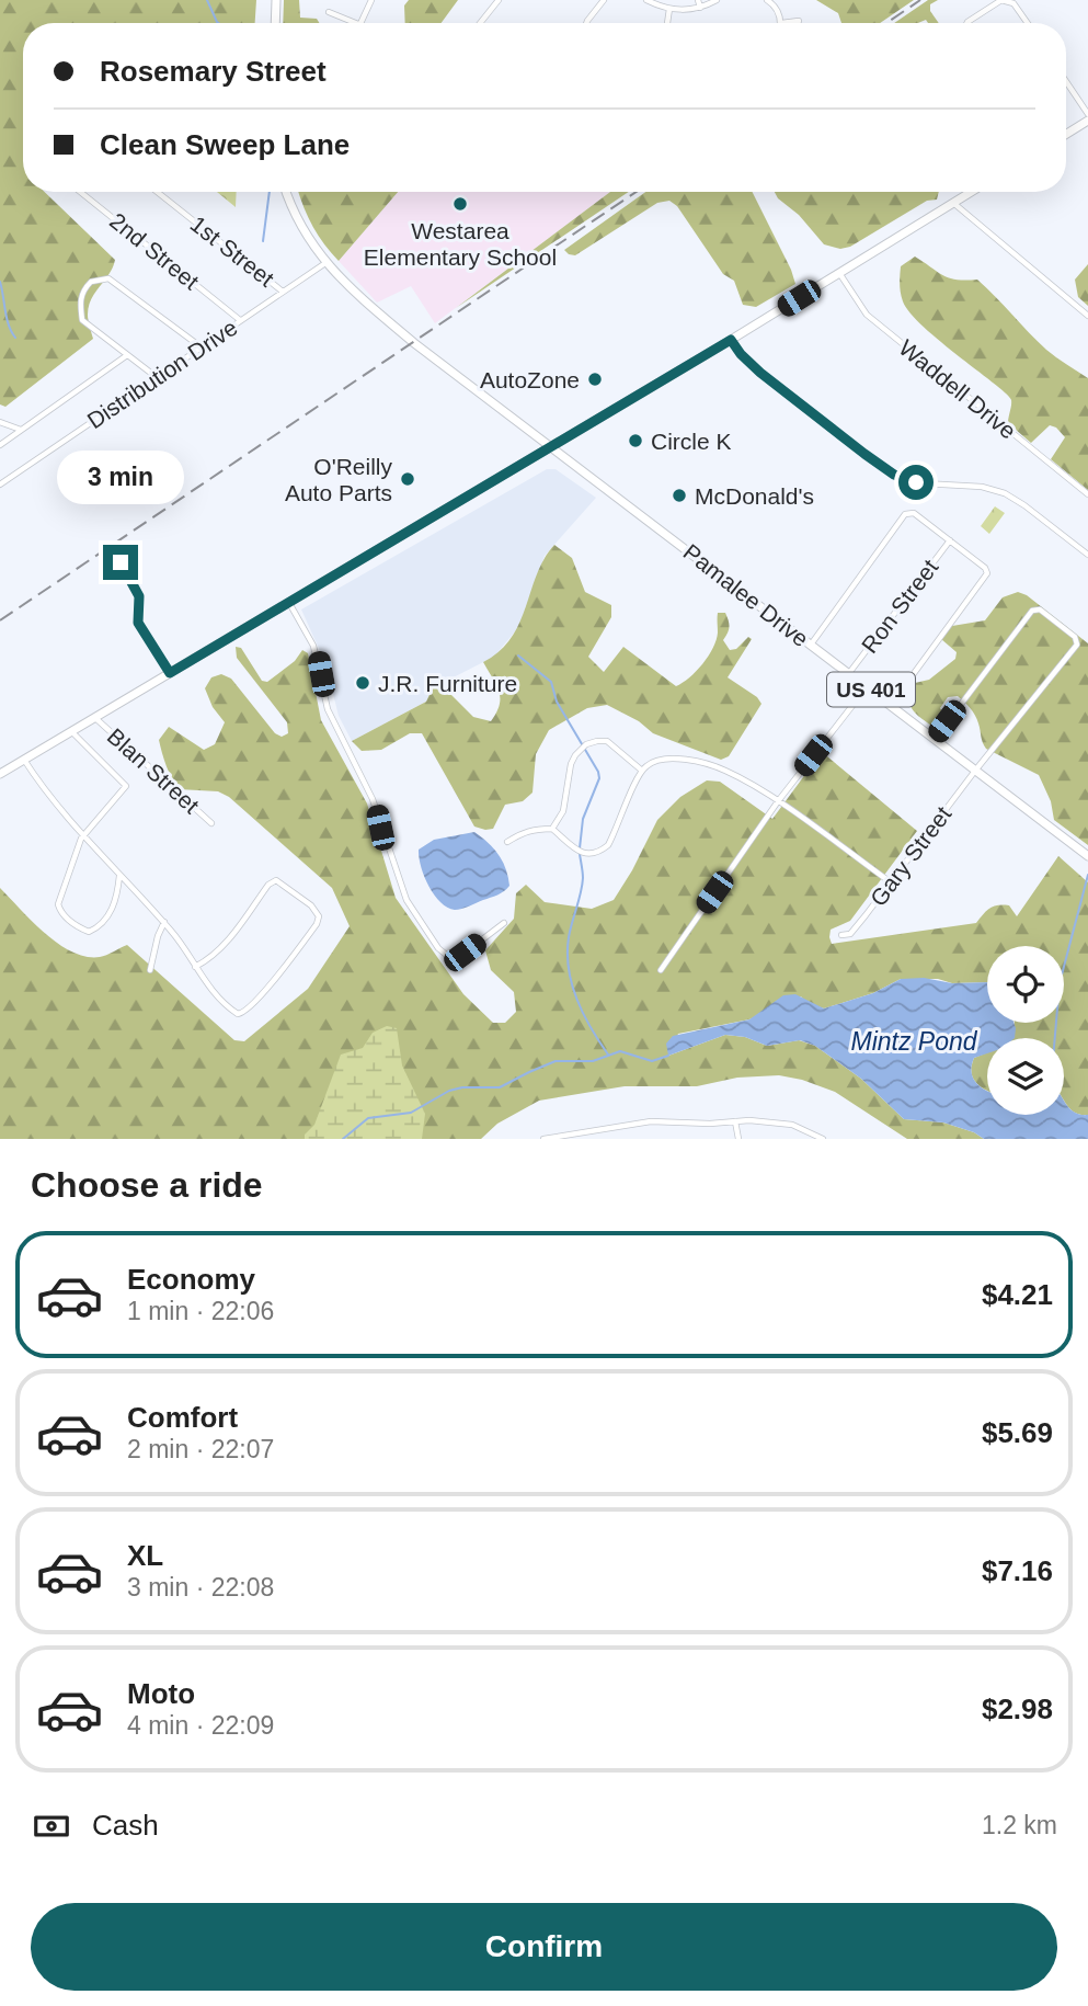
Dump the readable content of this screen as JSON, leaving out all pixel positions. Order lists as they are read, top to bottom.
{
  "streets": {
    "main road": ["Pamalee Drive", "US 401"],
    "street": [
      "2nd Street",
      "1st Street",
      "Distribution Drive",
      "Waddell Drive",
      "Ron Street",
      "Blan Street",
      "Gary Street"
    ]
  },
  "crossings": [
    ["2nd Street", "Distribution Drive"],
    ["1st Street", "Distribution Drive"],
    ["Distribution Drive", "US 401"],
    ["Pamalee Drive", "Ron Street"],
    ["Pamalee Drive", "US 401"],
    ["Pamalee Drive", "Gary Street"]
  ],
  "water": ["Mintz Pond"],
  "places": [
    "Westarea Elementary School",
    "AutoZone",
    "Circle K",
    "O'Reilly Auto Parts",
    "McDonald's",
    "J.R. Furniture"
  ],
  "page": {
    "banner": ["Rosemary Street", "Clean Sweep Lane"],
    "bubble": "3 min",
    "heading": "Choose a ride",
    "list": [
      {
        "name": "Economy",
        "note": "1 min · 22:06",
        "value": "$4.21"
      },
      {
        "name": "Comfort",
        "note": "2 min · 22:07",
        "value": "$5.69"
      },
      {
        "name": "XL",
        "note": "3 min · 22:08",
        "value": "$7.16"
      },
      {
        "name": "Moto",
        "note": "4 min · 22:09",
        "value": "$2.98"
      }
    ],
    "pay": ["Cash", "1.2 km"],
    "buttons": "Confirm"
  }
}
